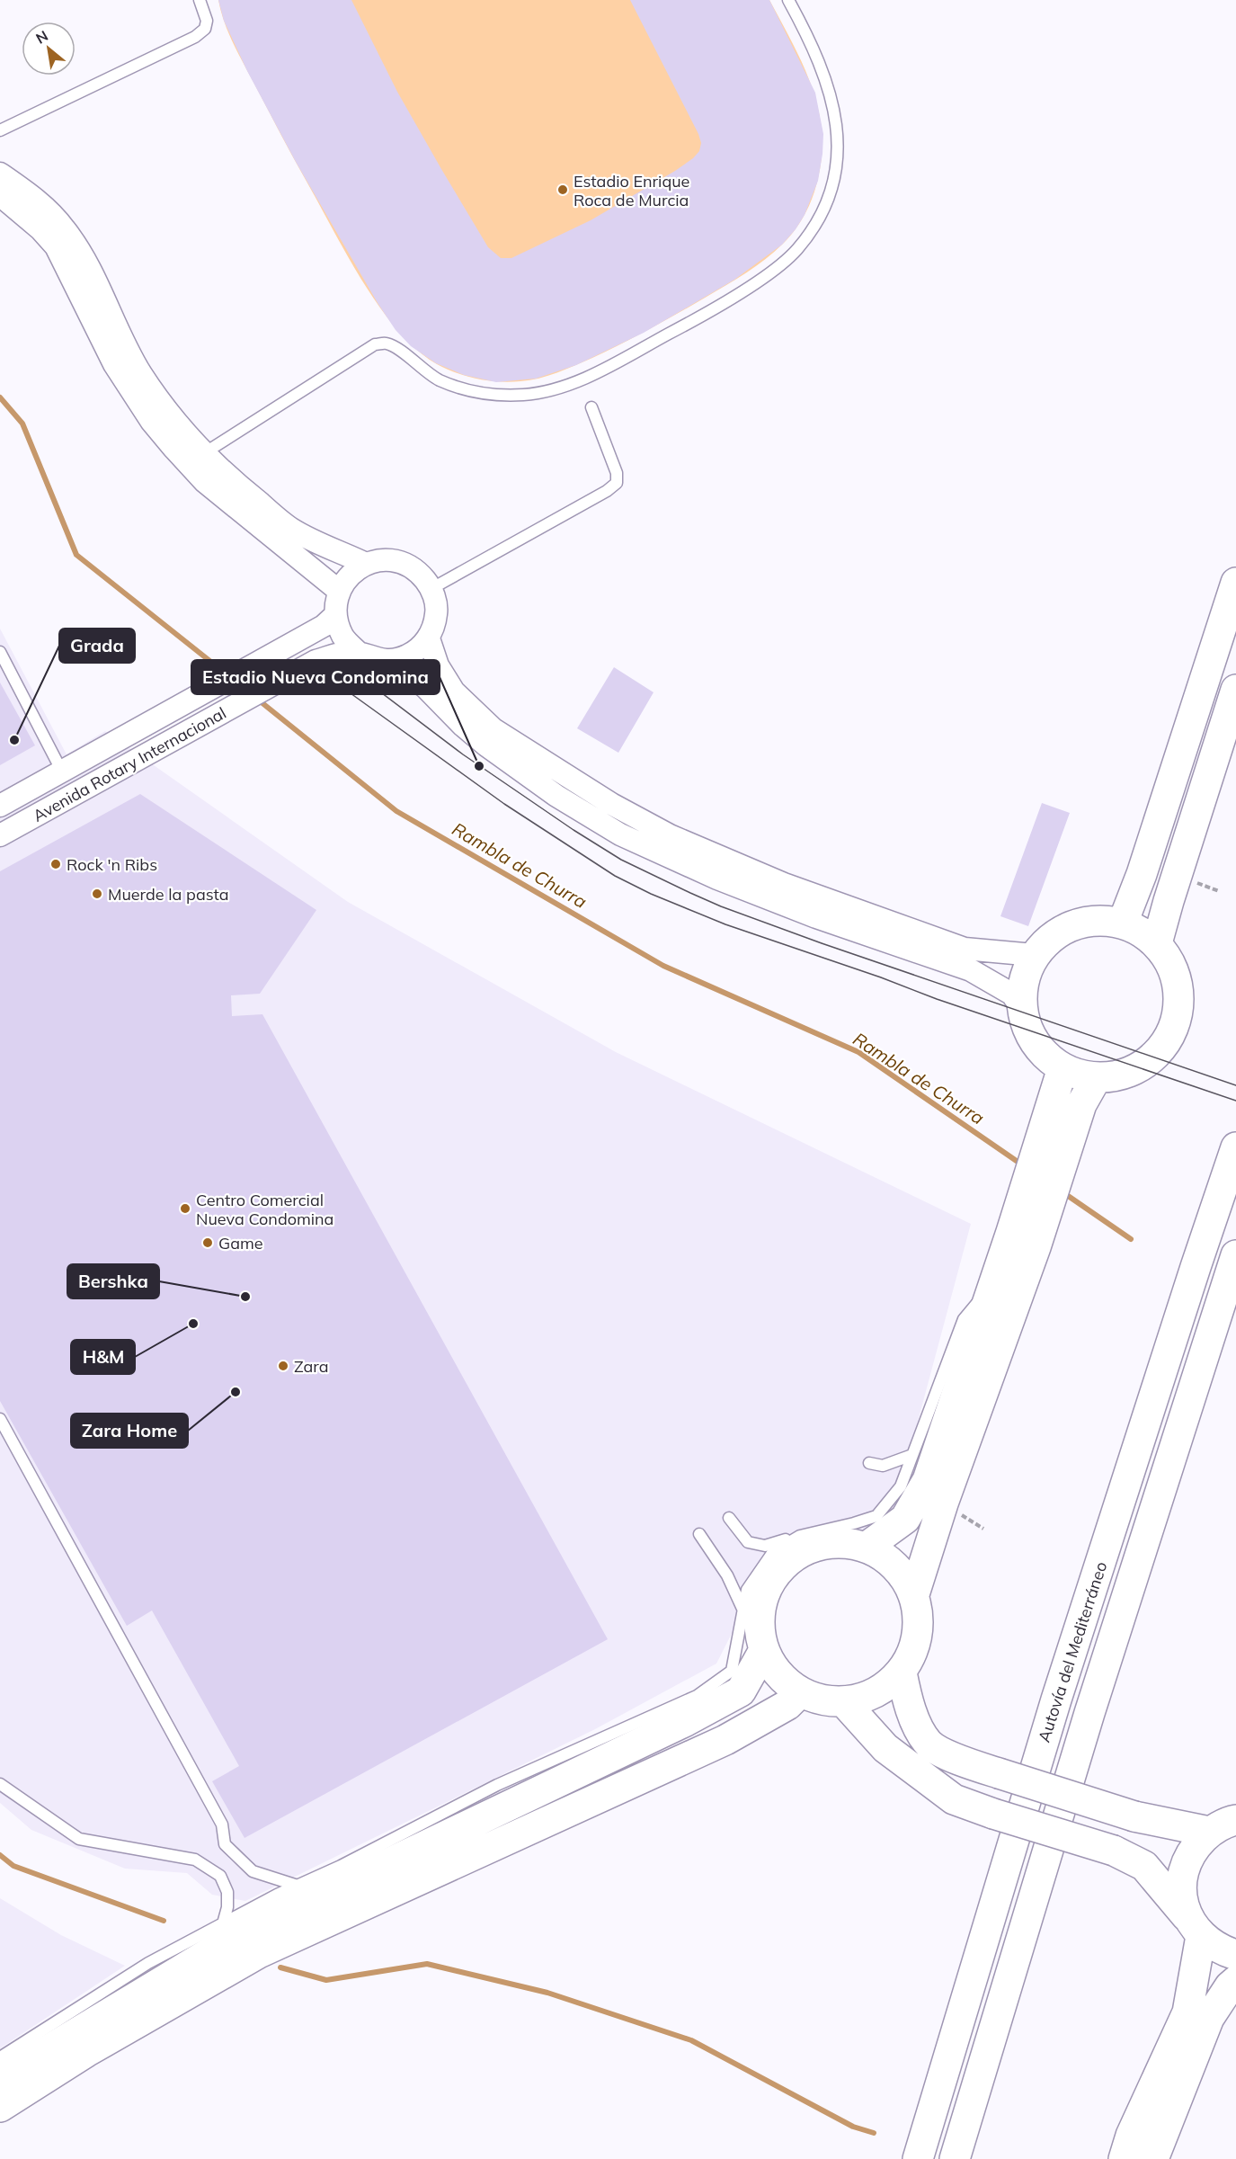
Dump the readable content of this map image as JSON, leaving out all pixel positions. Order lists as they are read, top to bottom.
{
  "streets": {
    "main road": ["Autovía del Mediterráneo"],
    "street": ["Avenida Rotary Internacional"]
  },
  "water": ["Rambla de Churra"],
  "places": [
    "Estadio Enrique Roca de Murcia",
    "Grada",
    "Estadio Nueva Condomina",
    "Rock 'n Ribs",
    "Muerde la pasta",
    "Centro Comercial Nueva Condomina",
    "Game",
    "Bershka",
    "H&M",
    "Zara",
    "Zara Home"
  ],
  "north": "top left"
}
